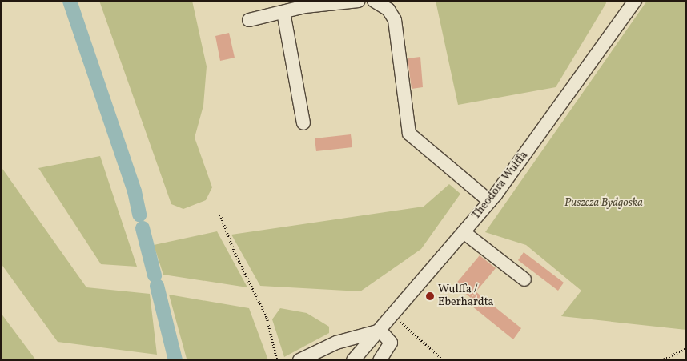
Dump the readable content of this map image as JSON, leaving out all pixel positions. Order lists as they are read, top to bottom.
{
  "streets": {
    "street": ["Theodora Wulffa"]
  },
  "parks": ["Puszcza Bydgoska"],
  "places": ["Wulffa / Eberhardta"]
}
